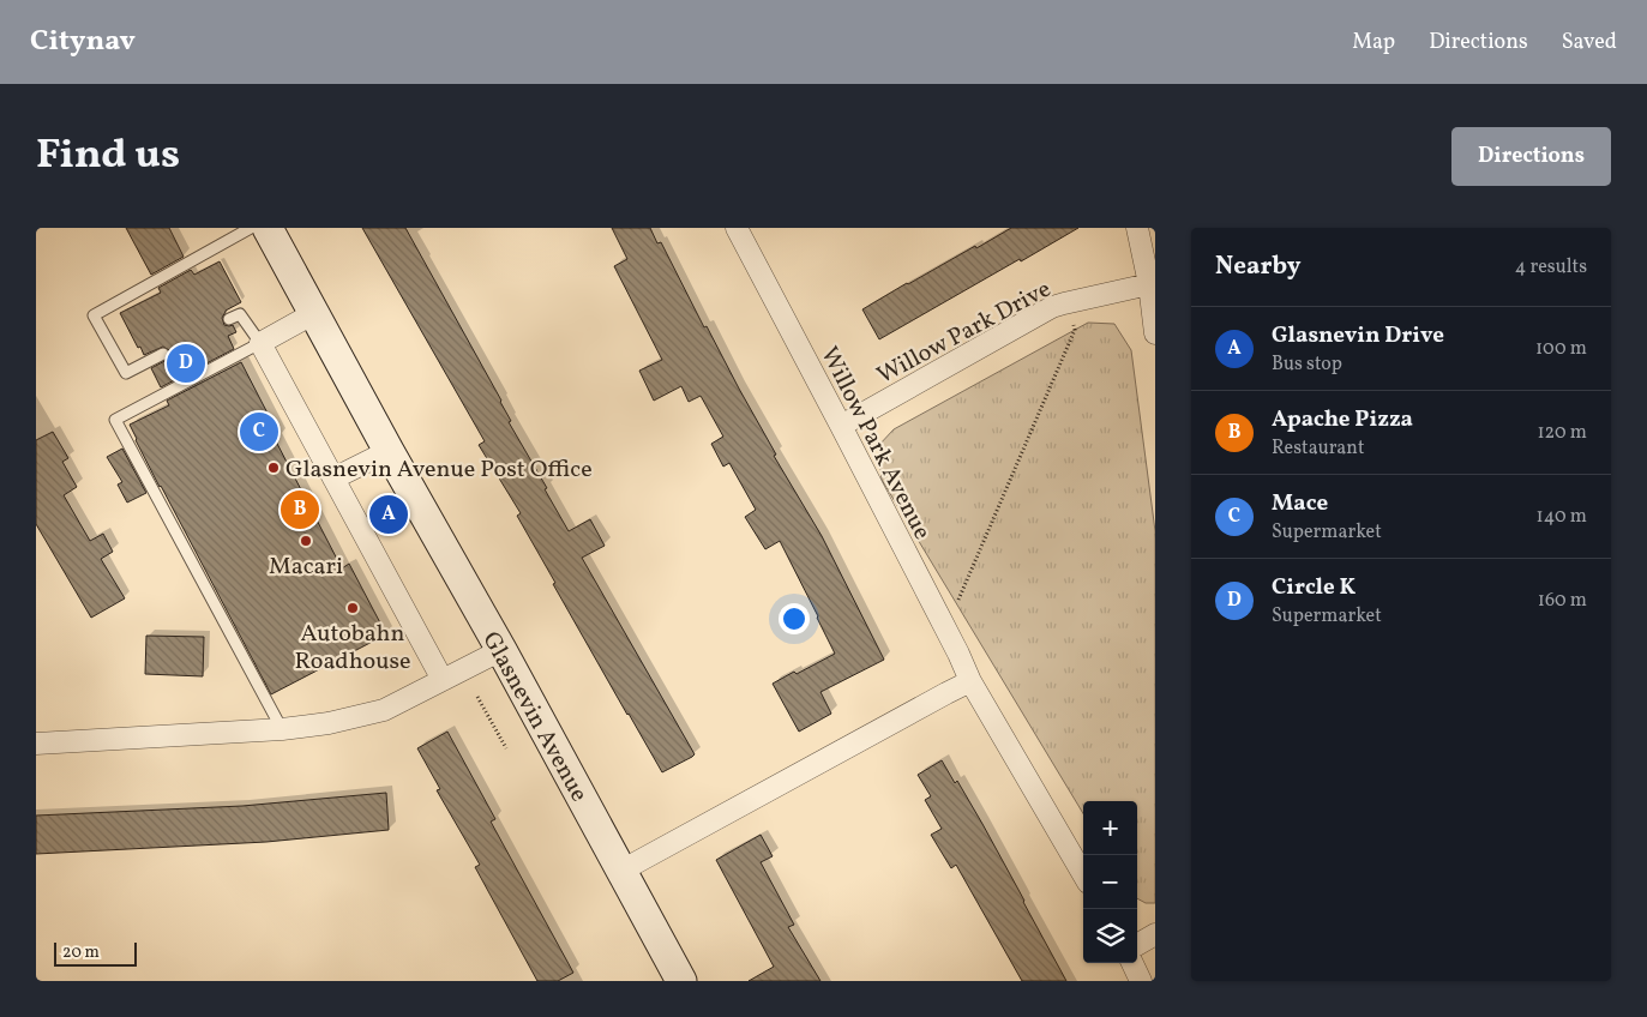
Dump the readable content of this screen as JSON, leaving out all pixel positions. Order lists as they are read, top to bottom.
{
  "streets": {
    "main road": ["Glasnevin Avenue"],
    "street": ["Willow Park Drive", "Willow Park Avenue"]
  },
  "crossings": [
    ["Willow Park Drive", "Willow Park Avenue"]
  ],
  "places": ["Glasnevin Avenue Post Office", "Macari", "Autobahn Roadhouse"],
  "scale_bar": "20 m",
  "page": {
    "header": "Citynav",
    "nav": ["Map", "Directions", "Saved"],
    "title": "Find us",
    "buttons": "Directions",
    "heading": ["Nearby", "4 results"],
    "list": [
      {
        "mark": "A",
        "name": "Glasnevin Drive",
        "note": "Bus stop",
        "value": "100 m"
      },
      {
        "mark": "B",
        "name": "Apache Pizza",
        "note": "Restaurant",
        "value": "120 m"
      },
      {
        "mark": "C",
        "name": "Mace",
        "note": "Supermarket",
        "value": "140 m"
      },
      {
        "mark": "D",
        "name": "Circle K",
        "note": "Supermarket",
        "value": "160 m"
      }
    ],
    "pins": [
      "D",
      "C",
      "B",
      "A"
    ],
    "map_buttons": ["+", "−"],
    "scale": "20 m"
  }
}
